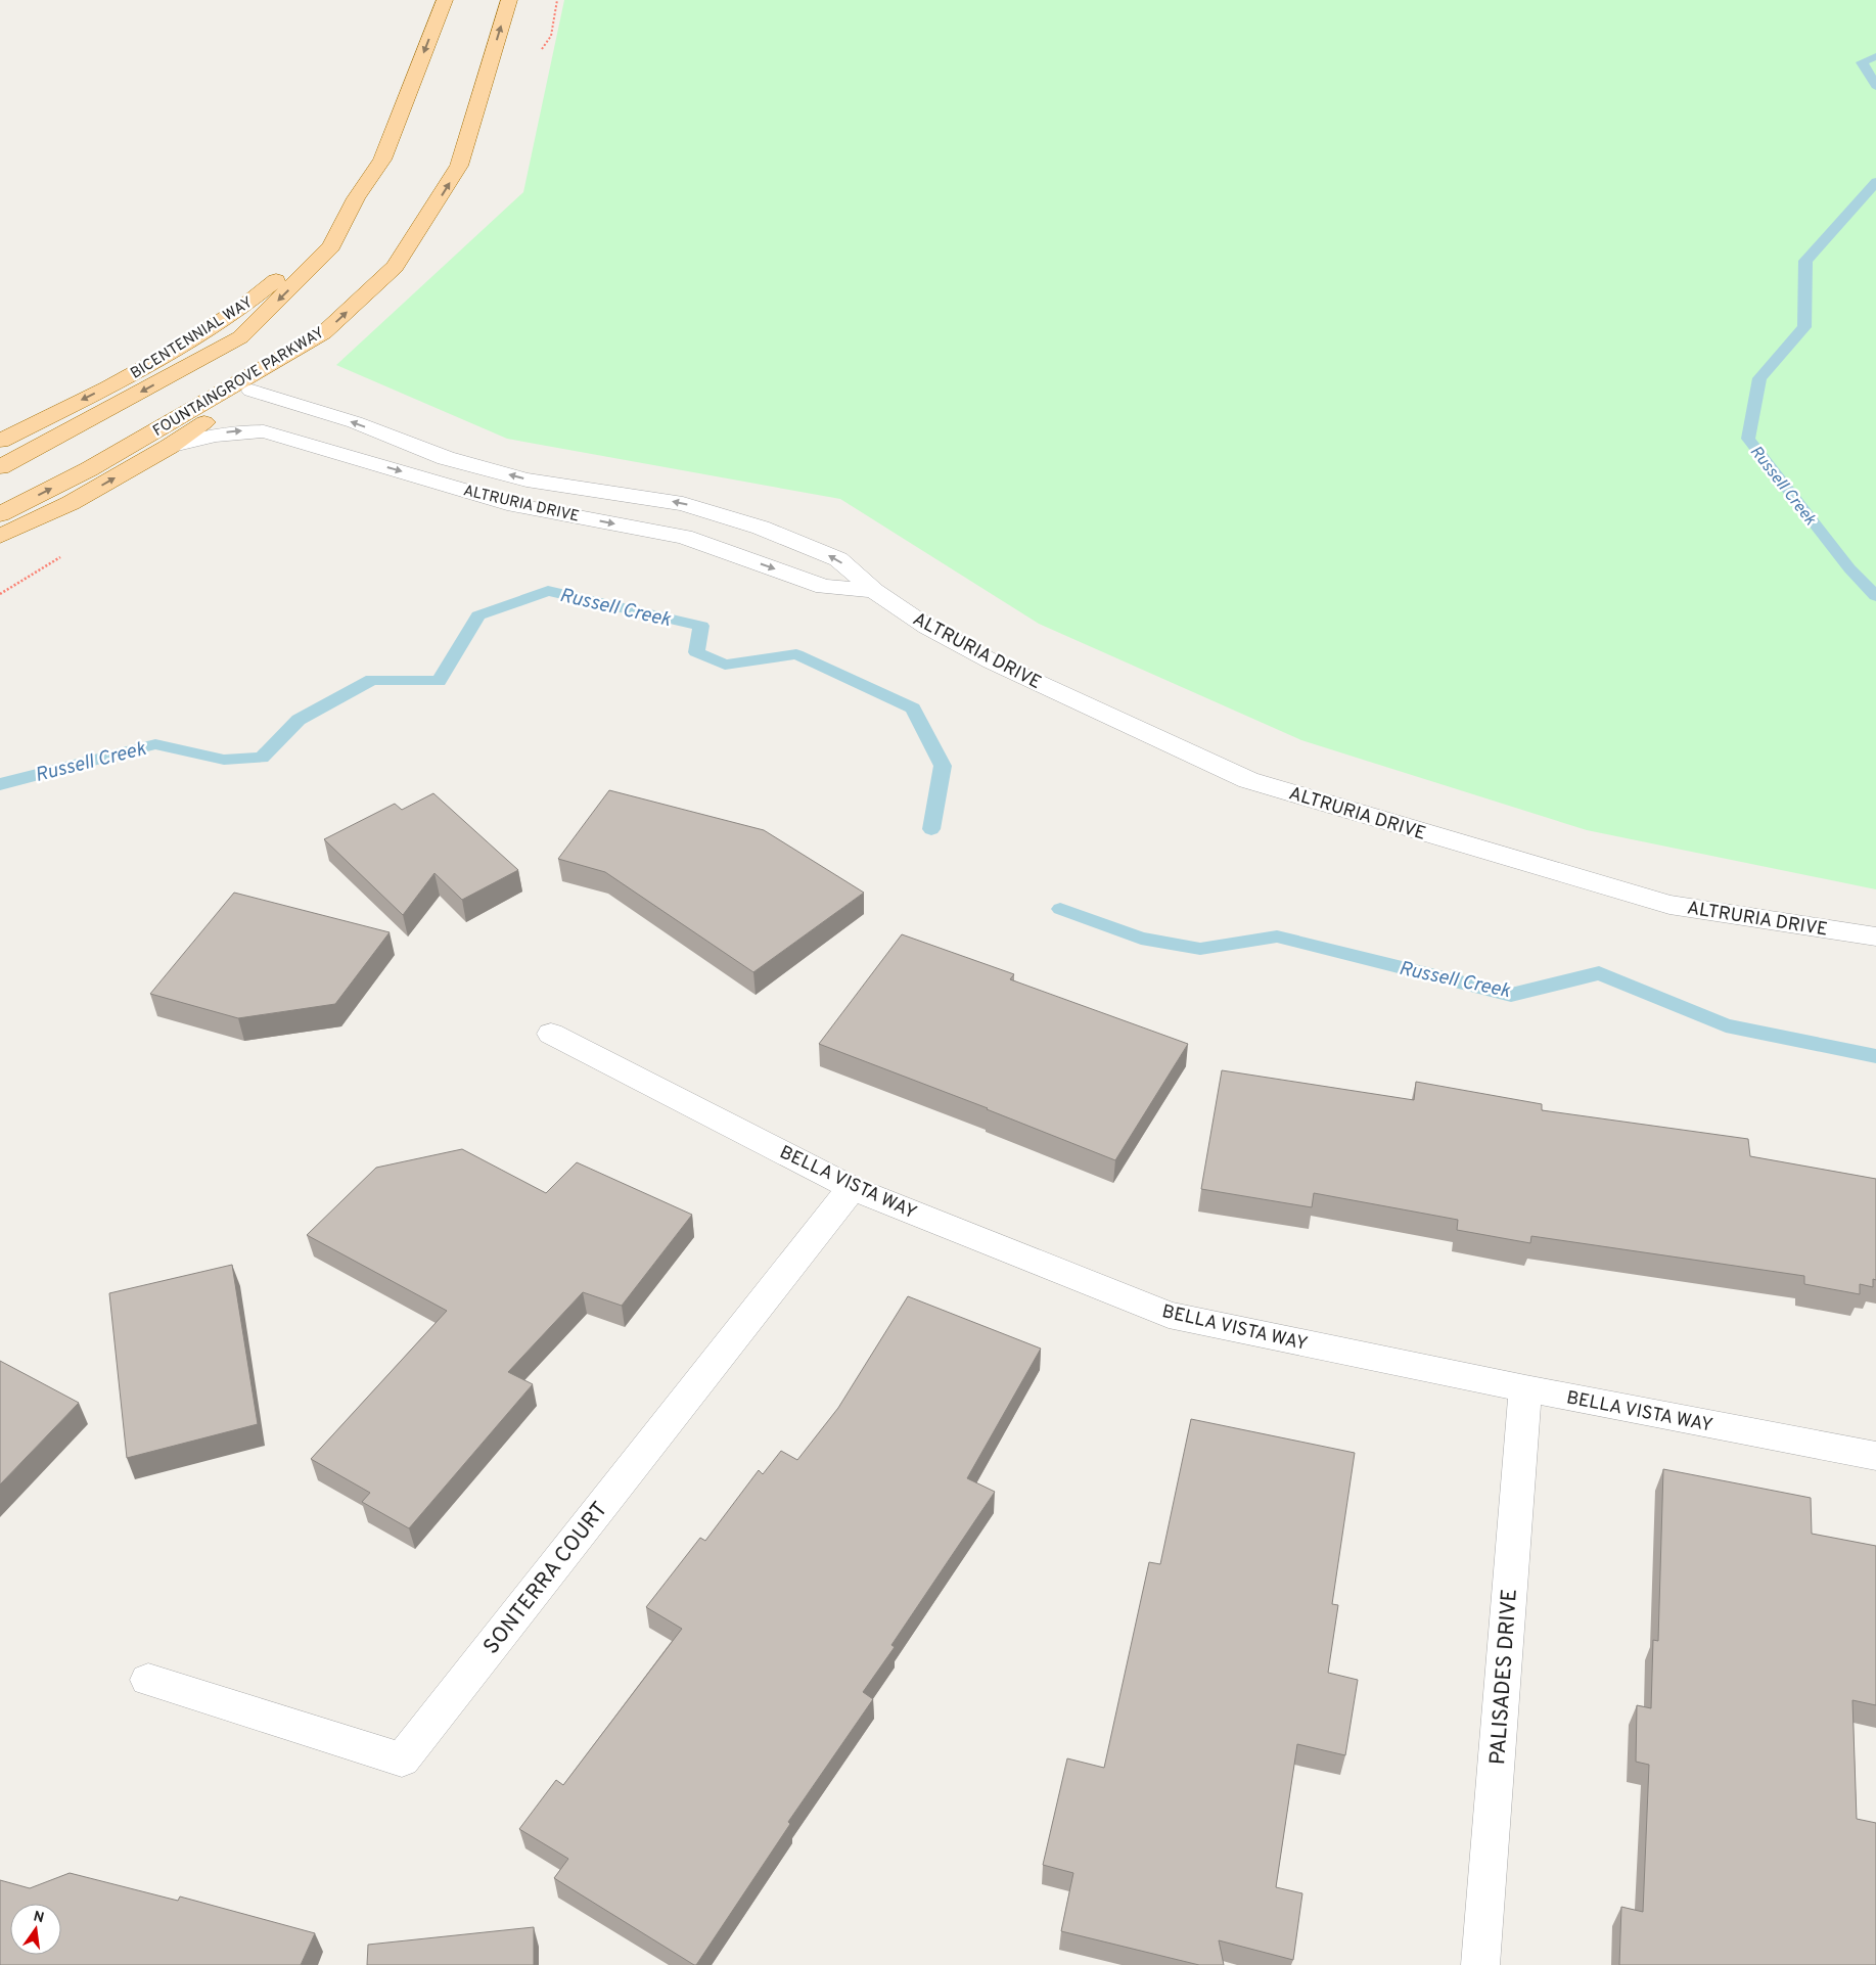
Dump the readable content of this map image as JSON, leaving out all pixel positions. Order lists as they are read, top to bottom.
{
  "streets": {
    "main road": ["BICENTENNIAL WAY", "FOUNTAINGROVE PARKWAY"],
    "street": [
      "ALTRURIA DRIVE",
      "BELLA VISTA WAY",
      "SONTERRA COURT",
      "PALISADES DRIVE"
    ]
  },
  "crossings": [
    ["BELLA VISTA WAY", "SONTERRA COURT"],
    ["BELLA VISTA WAY", "PALISADES DRIVE"]
  ],
  "water": ["Russell Creek"],
  "north": "top"
}
